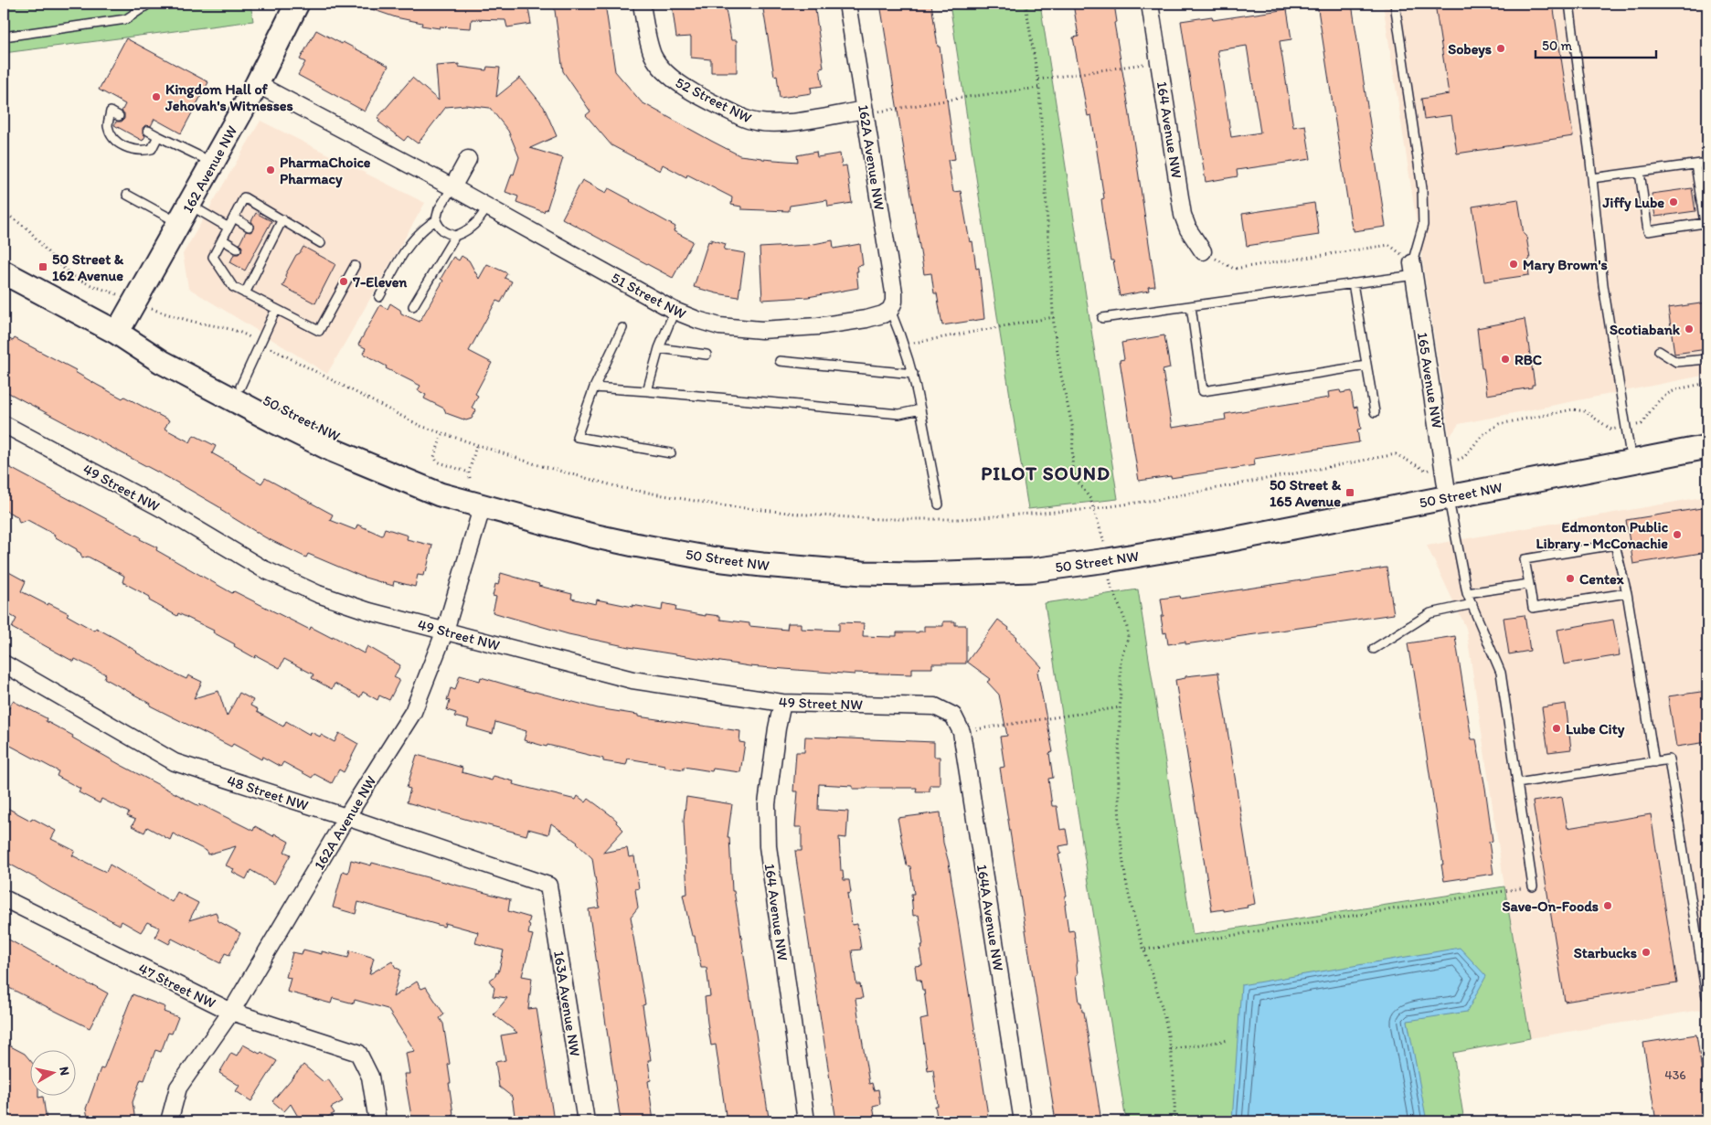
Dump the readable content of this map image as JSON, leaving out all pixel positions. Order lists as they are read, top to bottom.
{
  "streets": {
    "main road": ["162 Avenue NW", "50 Street NW"],
    "street": [
      "52 Street NW",
      "164 Avenue NW",
      "162A Avenue NW",
      "51 Street NW",
      "165 Avenue NW",
      "49 Street NW",
      "48 Street NW",
      "164A Avenue NW",
      "47 Street NW",
      "163A Avenue NW"
    ]
  },
  "crossings": [
    ["52 Street NW", "162A Avenue NW"],
    ["164 Avenue NW", "49 Street NW"],
    ["162A Avenue NW", "51 Street NW"],
    ["162A Avenue NW", "50 Street NW"],
    ["162A Avenue NW", "49 Street NW"],
    ["162A Avenue NW", "48 Street NW"],
    ["162A Avenue NW", "47 Street NW"],
    ["162 Avenue NW", "51 Street NW"],
    ["162 Avenue NW", "50 Street NW"],
    ["165 Avenue NW", "50 Street NW"],
    ["49 Street NW", "164A Avenue NW"],
    ["48 Street NW", "163A Avenue NW"]
  ],
  "districts": ["PILOT SOUND"],
  "places": {
    "other": [
      "Sobeys",
      "Kingdom Hall of Jehovah's Witnesses",
      "PharmaChoice Pharmacy",
      "Jiffy Lube",
      "Mary Brown's",
      "7-Eleven",
      "Scotiabank",
      "RBC",
      "Edmonton Public Library - McConachie",
      "Centex",
      "Lube City",
      "Save-On-Foods",
      "Starbucks"
    ],
    "transit": ["50 Street & 162 Avenue", "50 Street & 165 Avenue"]
  },
  "house_numbers": ["436"],
  "scale_bar": "50 m",
  "north": "right"
}
